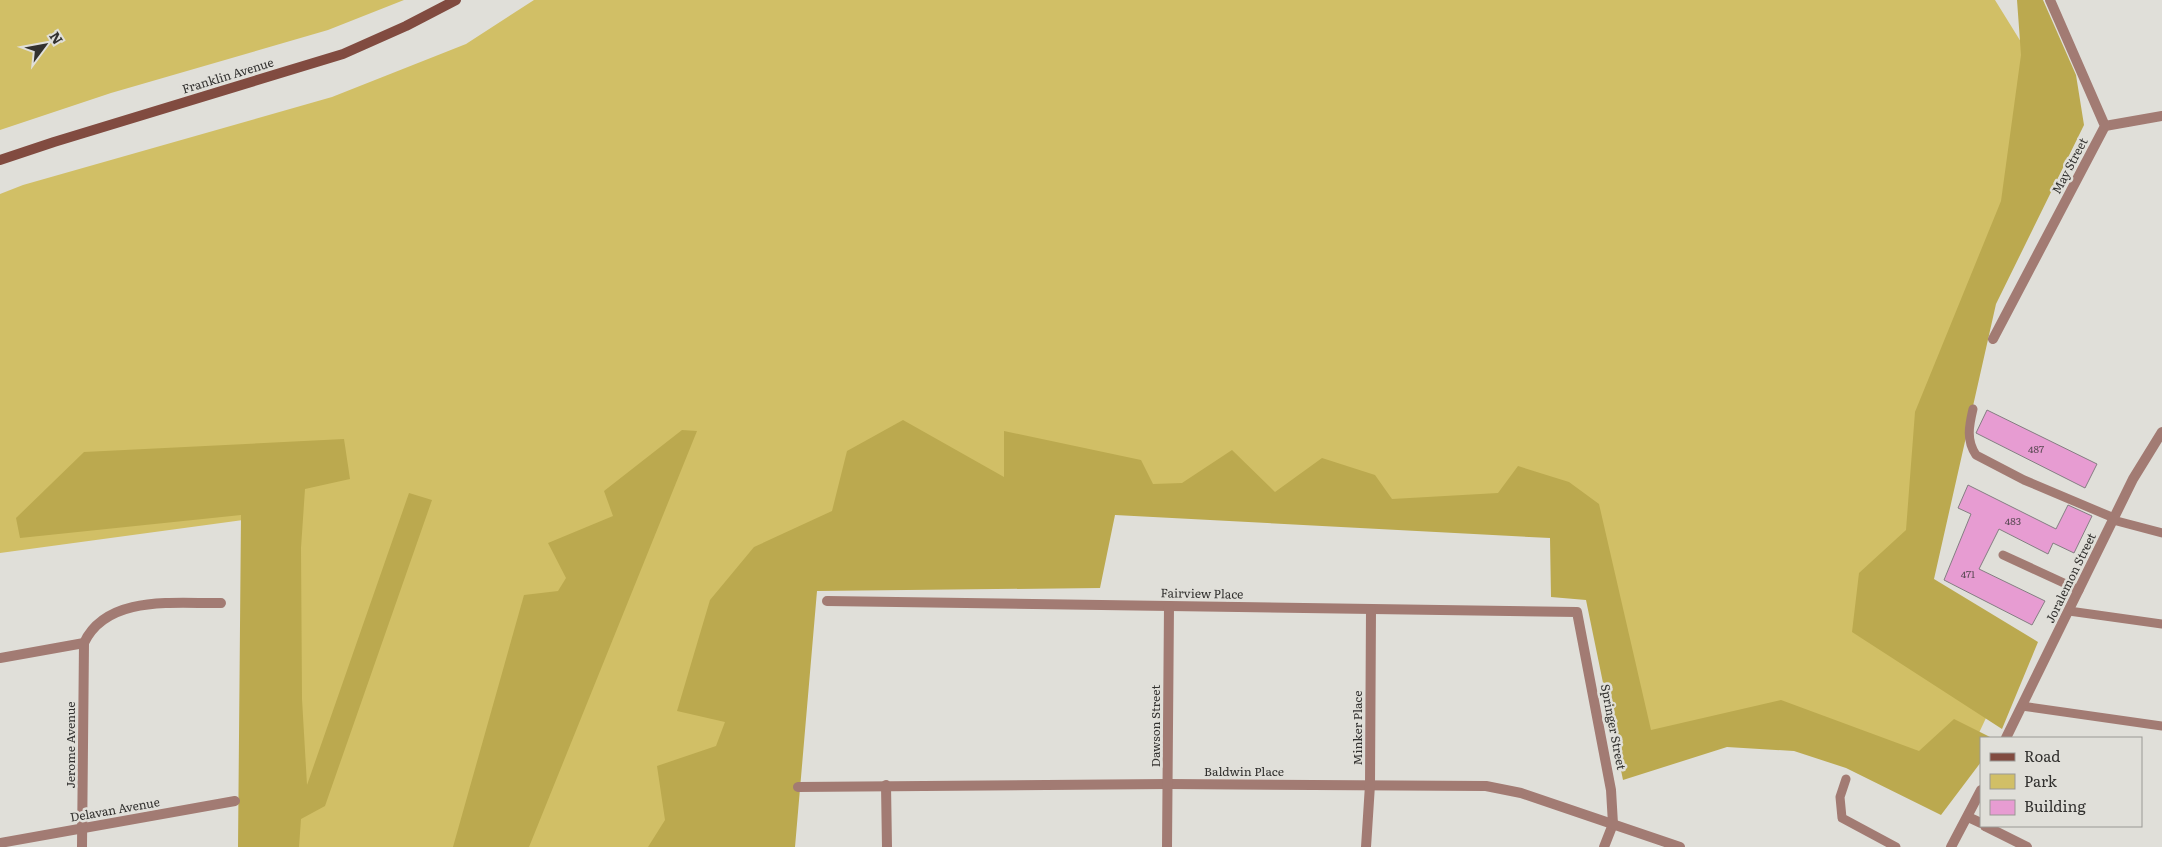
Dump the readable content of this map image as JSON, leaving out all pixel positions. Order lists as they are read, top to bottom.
{
  "streets": {
    "main road": ["Franklin Avenue"],
    "street": [
      "May Street",
      "Joralemon Street",
      "Fairview Place",
      "Dawson Street",
      "Springer Street",
      "Minker Place",
      "Jerome Avenue",
      "Baldwin Place",
      "Delavan Avenue"
    ]
  },
  "crossings": [
    ["Fairview Place", "Dawson Street"],
    ["Fairview Place", "Springer Street"],
    ["Fairview Place", "Minker Place"],
    ["Dawson Street", "Baldwin Place"],
    ["Springer Street", "Baldwin Place"],
    ["Minker Place", "Baldwin Place"],
    ["Jerome Avenue", "Delavan Avenue"]
  ],
  "house_numbers": ["487", "483", "471"],
  "legend": ["Road", "Park", "Building"],
  "north": "top right"
}
